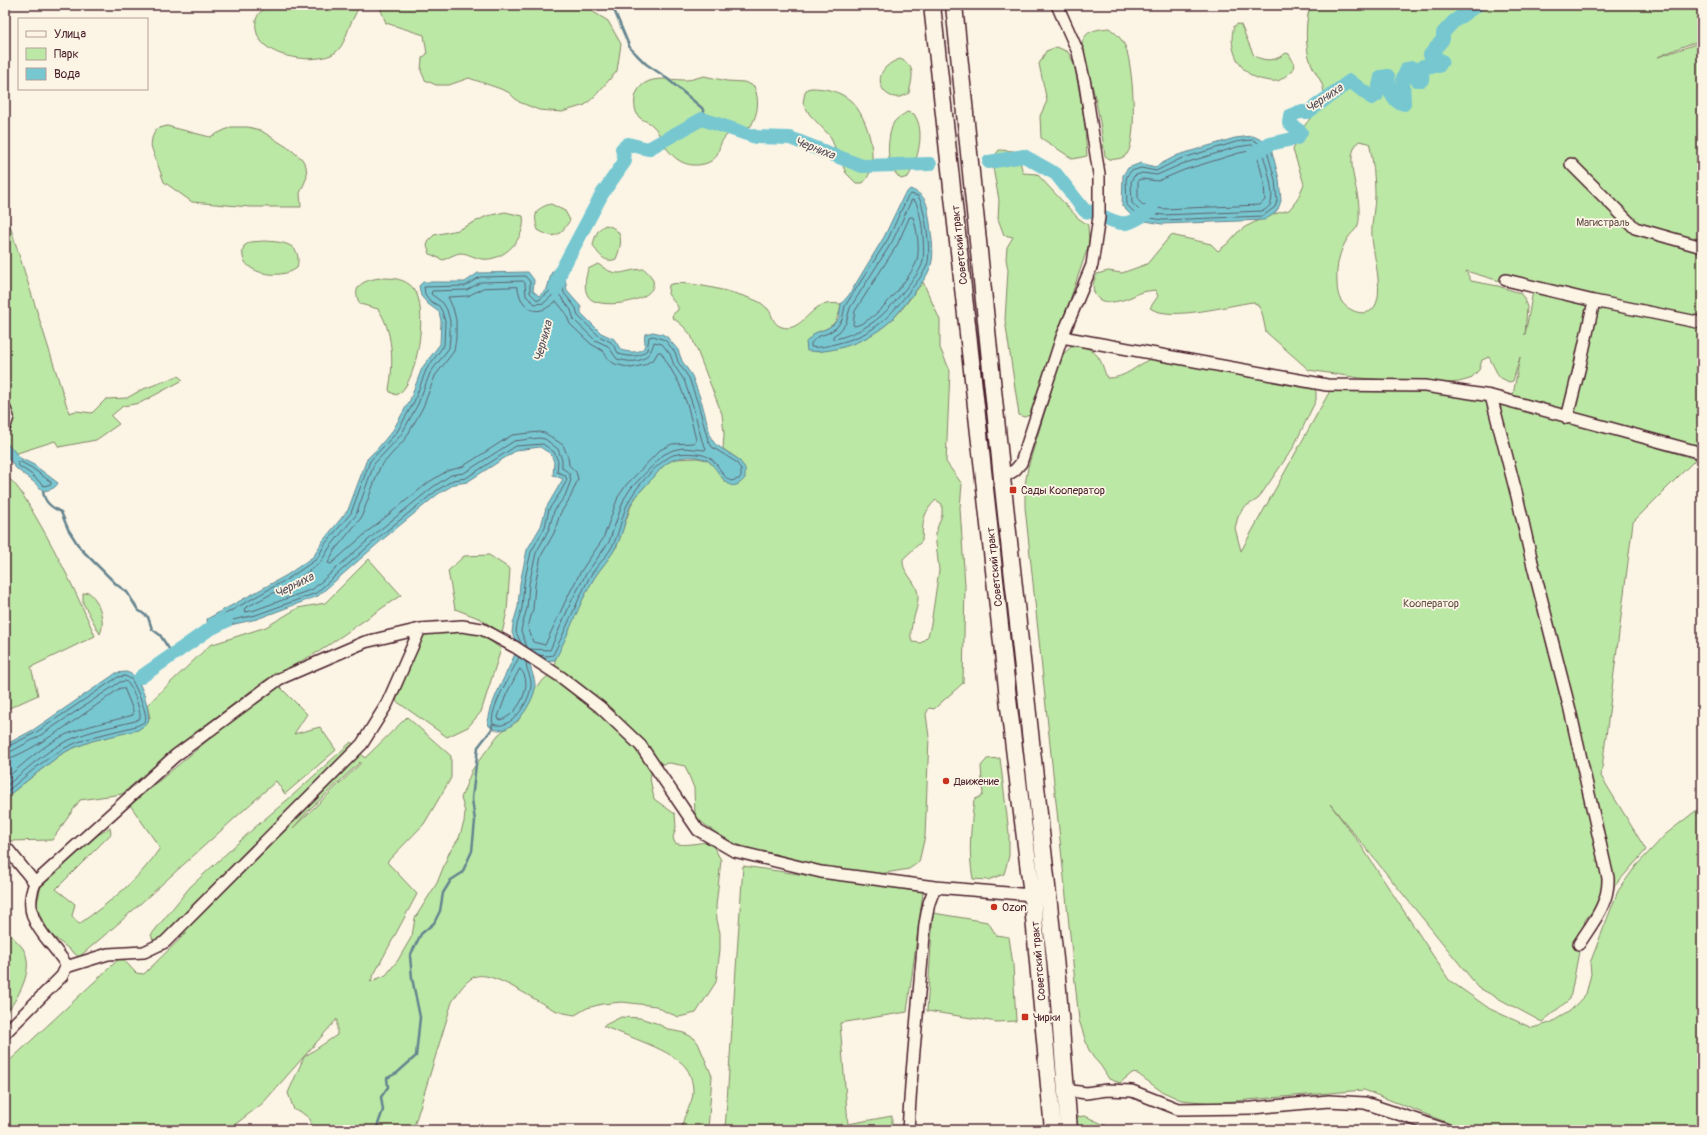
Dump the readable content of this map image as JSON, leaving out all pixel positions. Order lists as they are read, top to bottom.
{
  "streets": {
    "highway": ["Советский тракт"]
  },
  "water": ["Черниха"],
  "parks": ["Магистраль", "Кооператор"],
  "places": {
    "transit": ["Сады Кооператор", "Чирки"],
    "other": ["Движение", "Ozon"]
  },
  "legend": ["Улица", "Парк", "Вода"]
}
